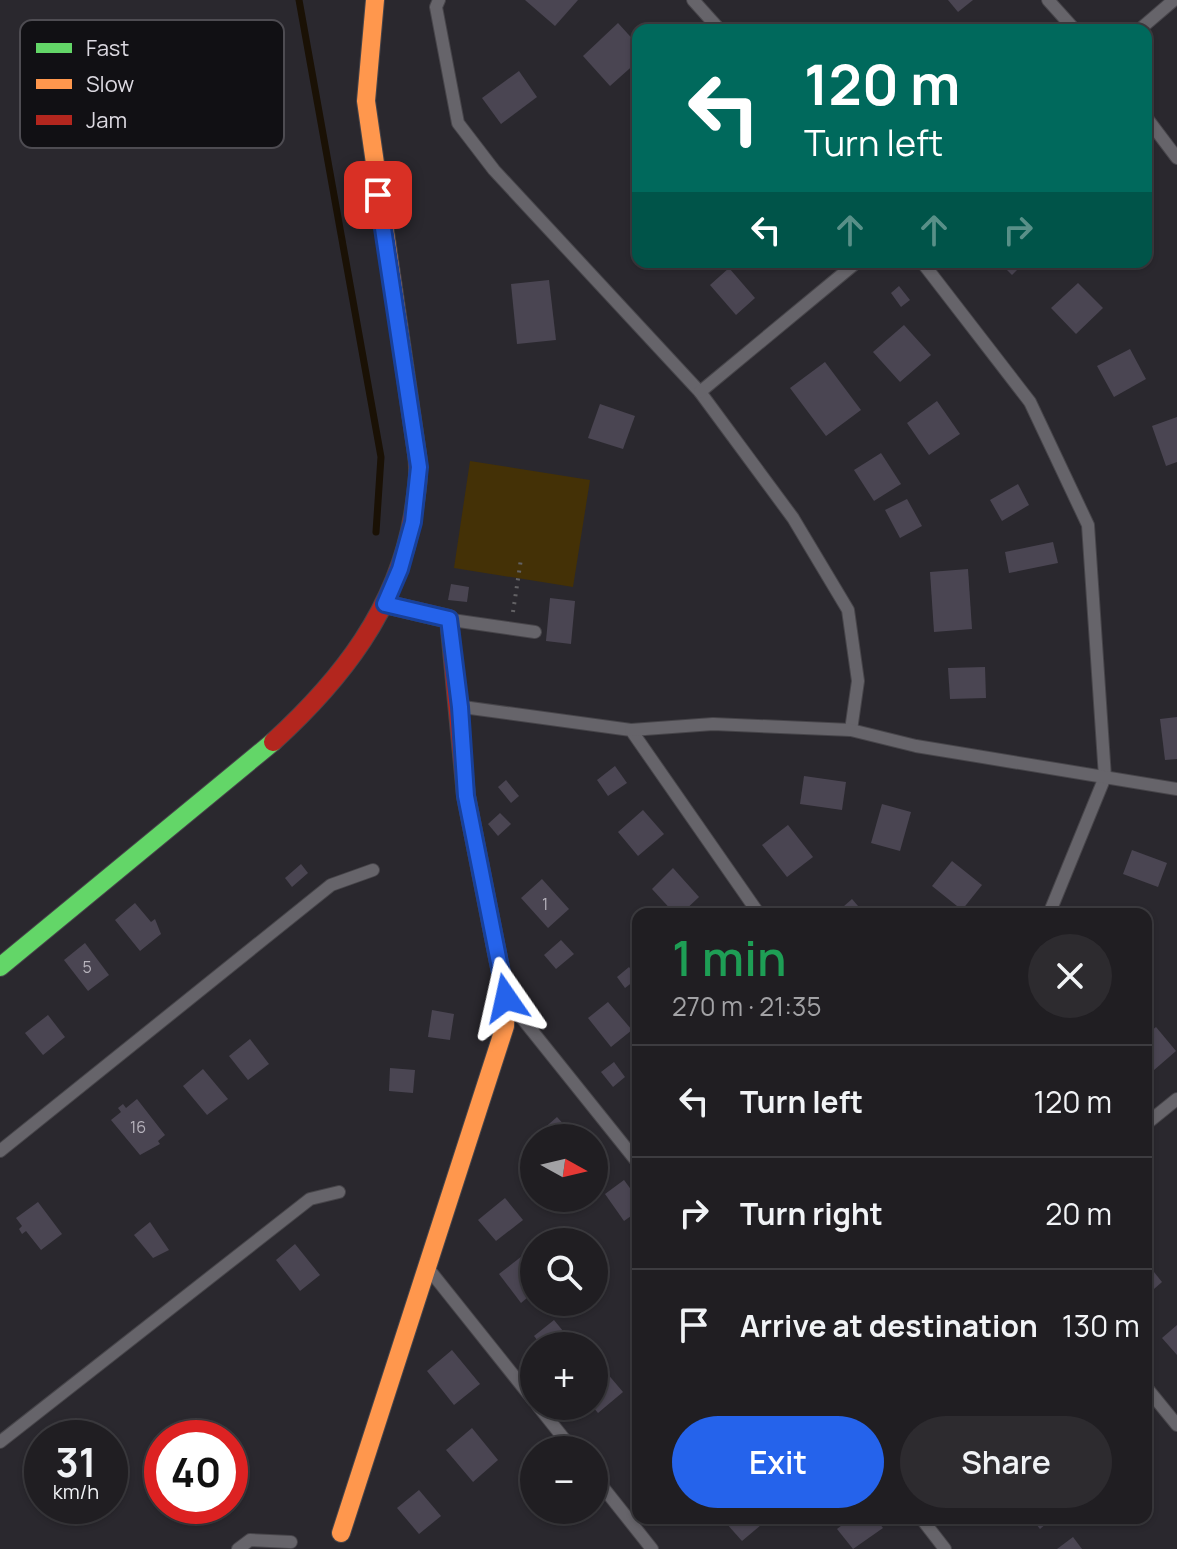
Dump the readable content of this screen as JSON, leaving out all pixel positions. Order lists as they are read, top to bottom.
{
  "house_numbers": ["1", "5", "16"],
  "legend": ["Fast", "Slow", "Jam"],
  "north": "right",
  "page": {
    "turn": ["120 m", "Turn left"],
    "heading": ["1 min", "270 m · 21:35"],
    "list": [
      {
        "name": "Turn left",
        "value": "120 m"
      },
      {
        "name": "Turn right",
        "value": "20 m"
      },
      {
        "name": "Arrive at destination",
        "value": "130 m"
      }
    ],
    "map_buttons": ["+", "−"],
    "buttons": ["Exit", "Share"],
    "speed": "31 km/h",
    "limit": "40"
  }
}
